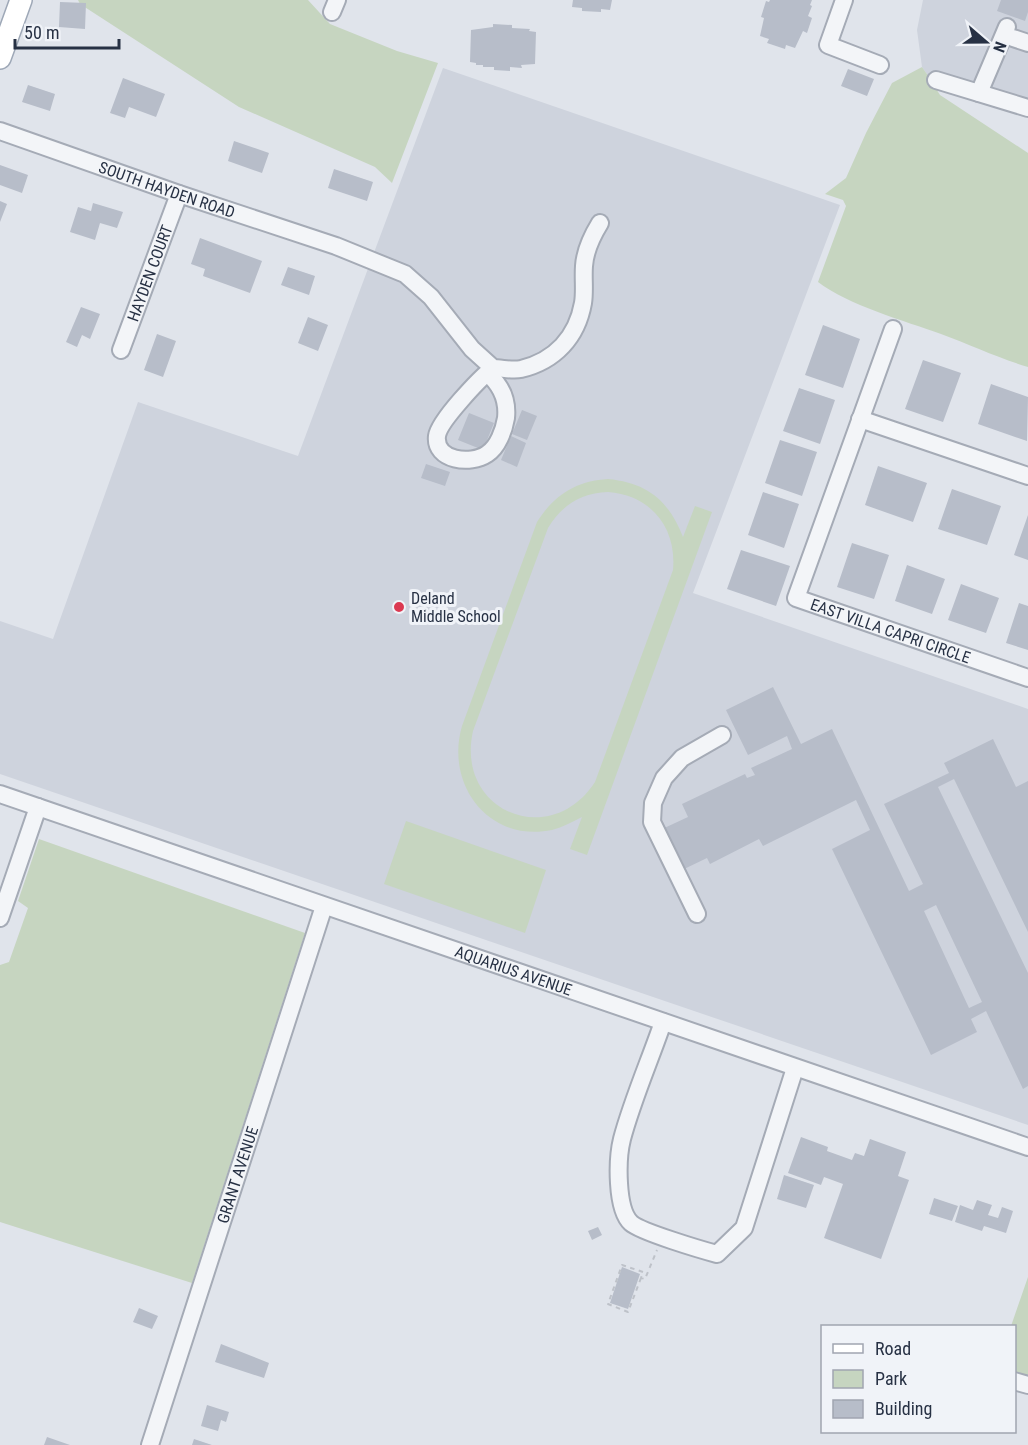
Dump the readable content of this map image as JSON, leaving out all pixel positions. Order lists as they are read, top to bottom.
{
  "streets": {
    "street": [
      "SOUTH HAYDEN ROAD",
      "HAYDEN COURT",
      "EAST VILLA CAPRI CIRCLE",
      "AQUARIUS AVENUE",
      "GRANT AVENUE"
    ]
  },
  "crossings": [
    ["SOUTH HAYDEN ROAD", "HAYDEN COURT"],
    ["AQUARIUS AVENUE", "GRANT AVENUE"]
  ],
  "places": ["Deland Middle School"],
  "legend": ["Road", "Park", "Building"],
  "scale_bar": "50 m",
  "north": "right"
}
